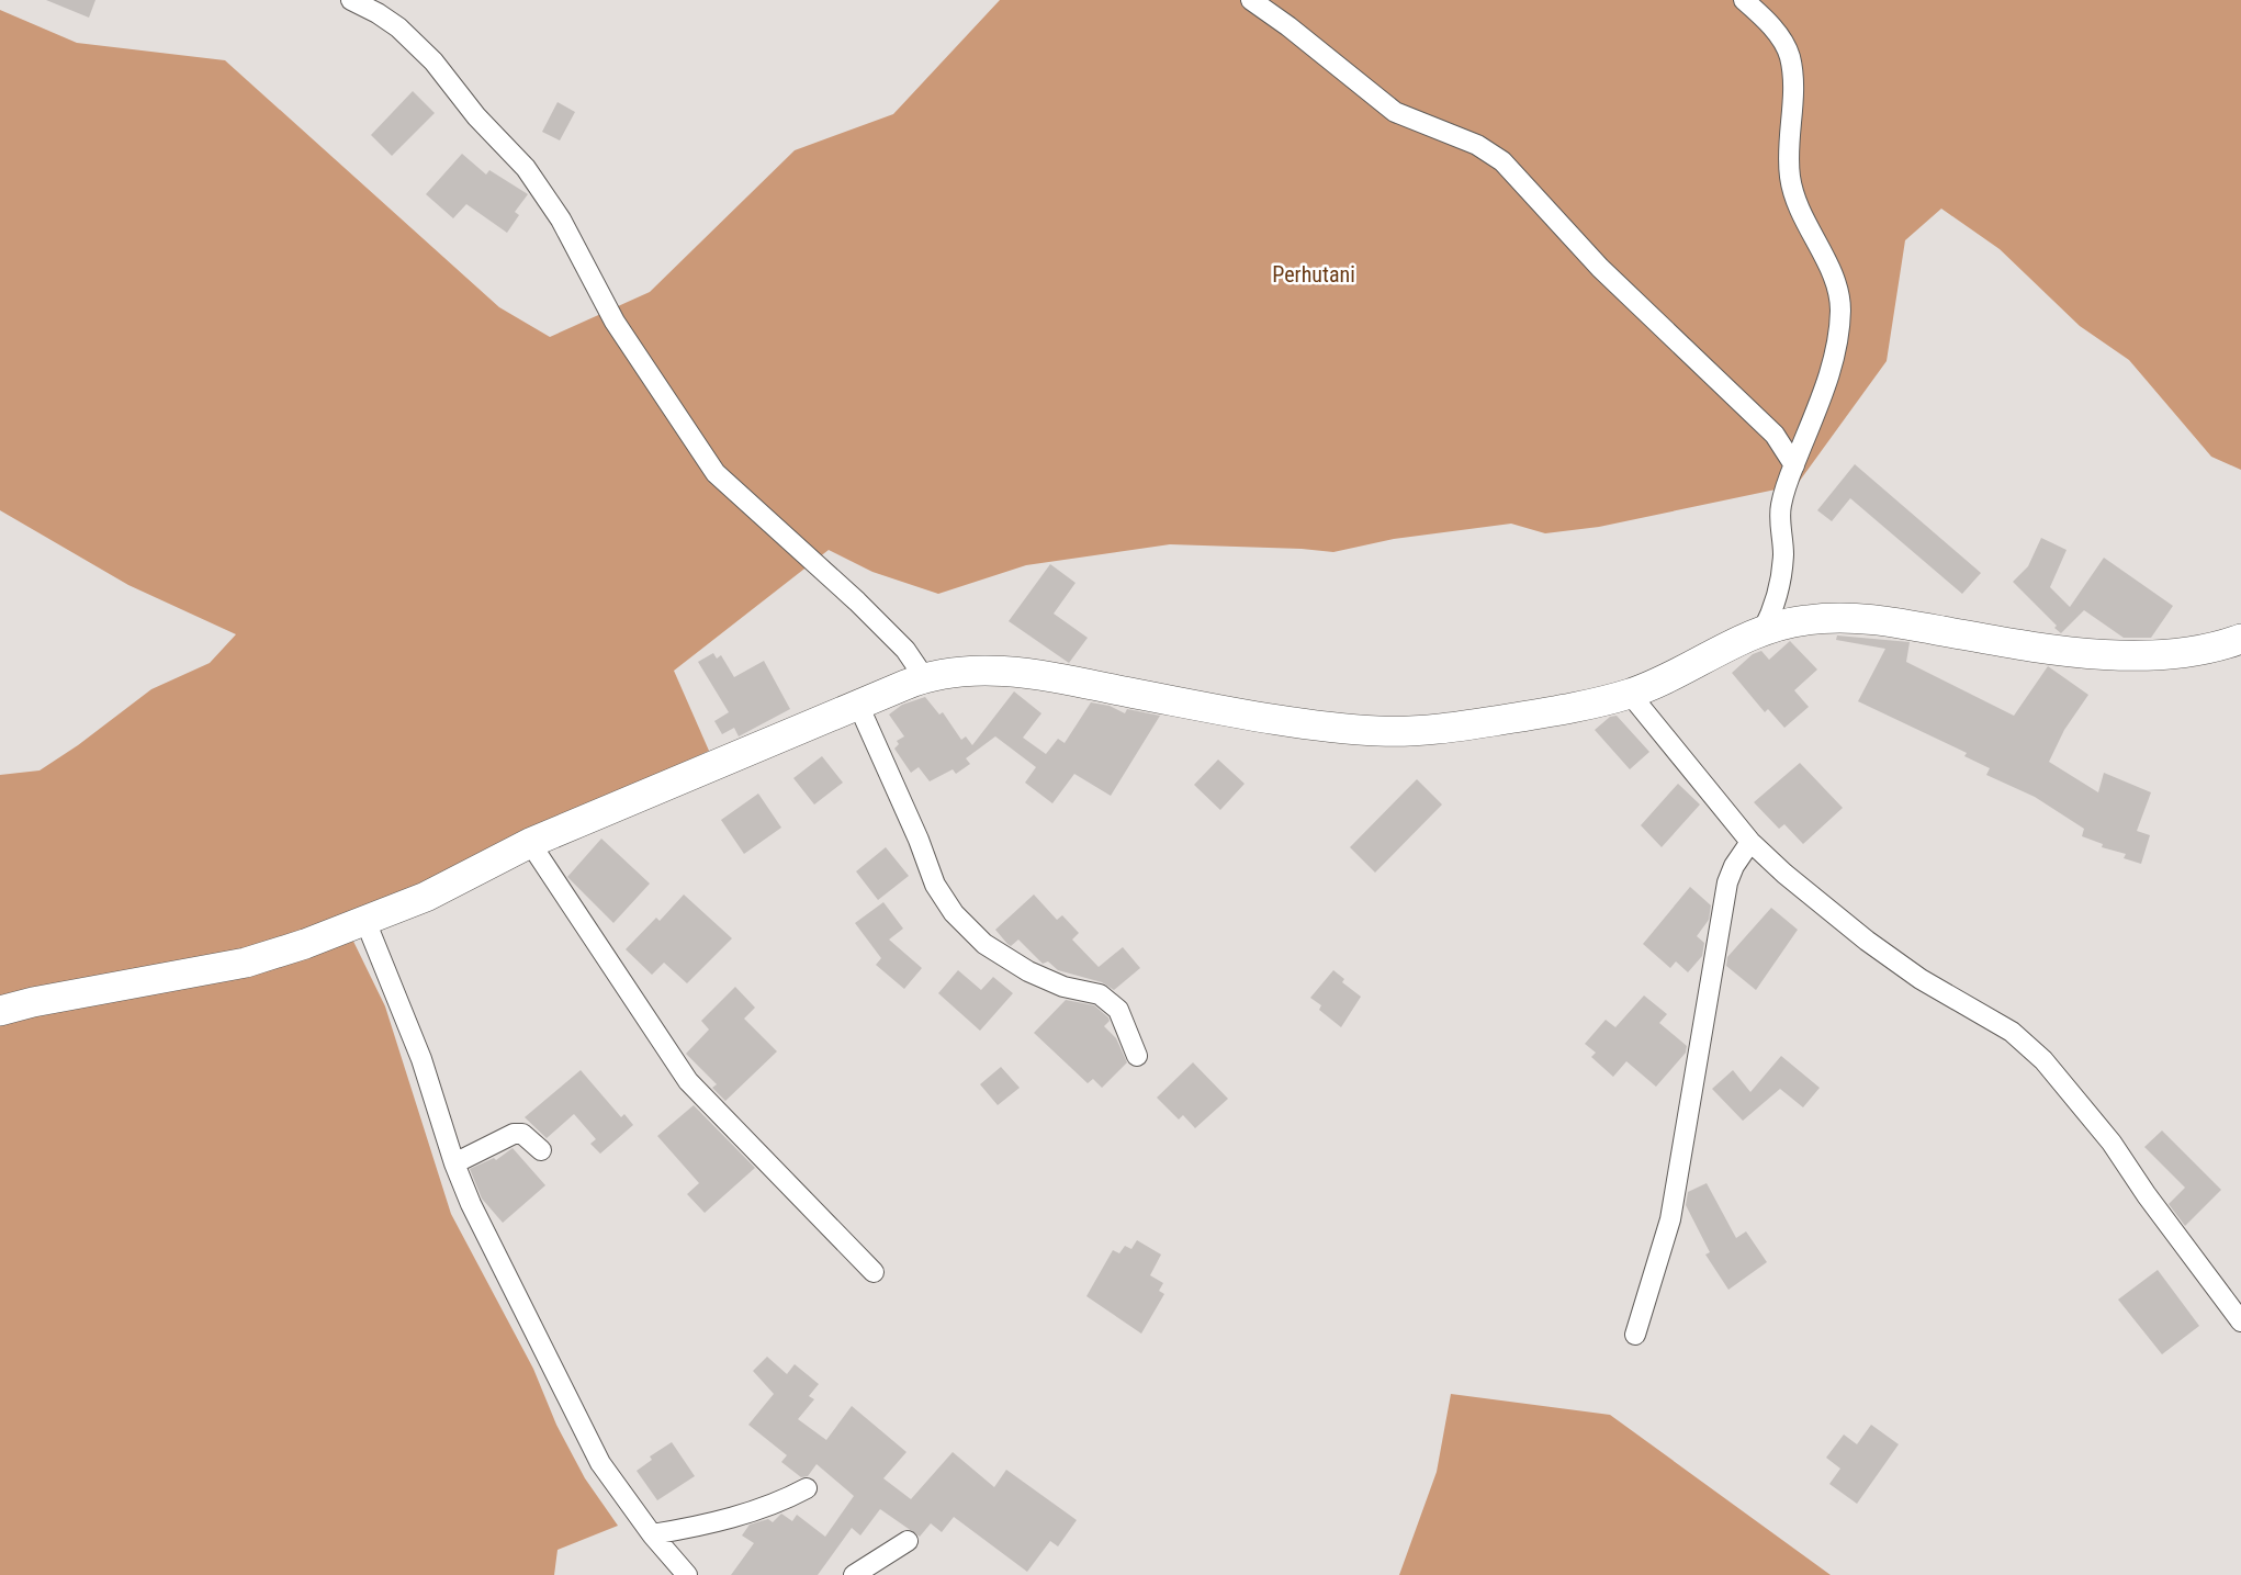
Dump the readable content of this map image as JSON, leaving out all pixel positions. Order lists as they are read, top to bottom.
{
  "parks": ["Perhutani"]
}
